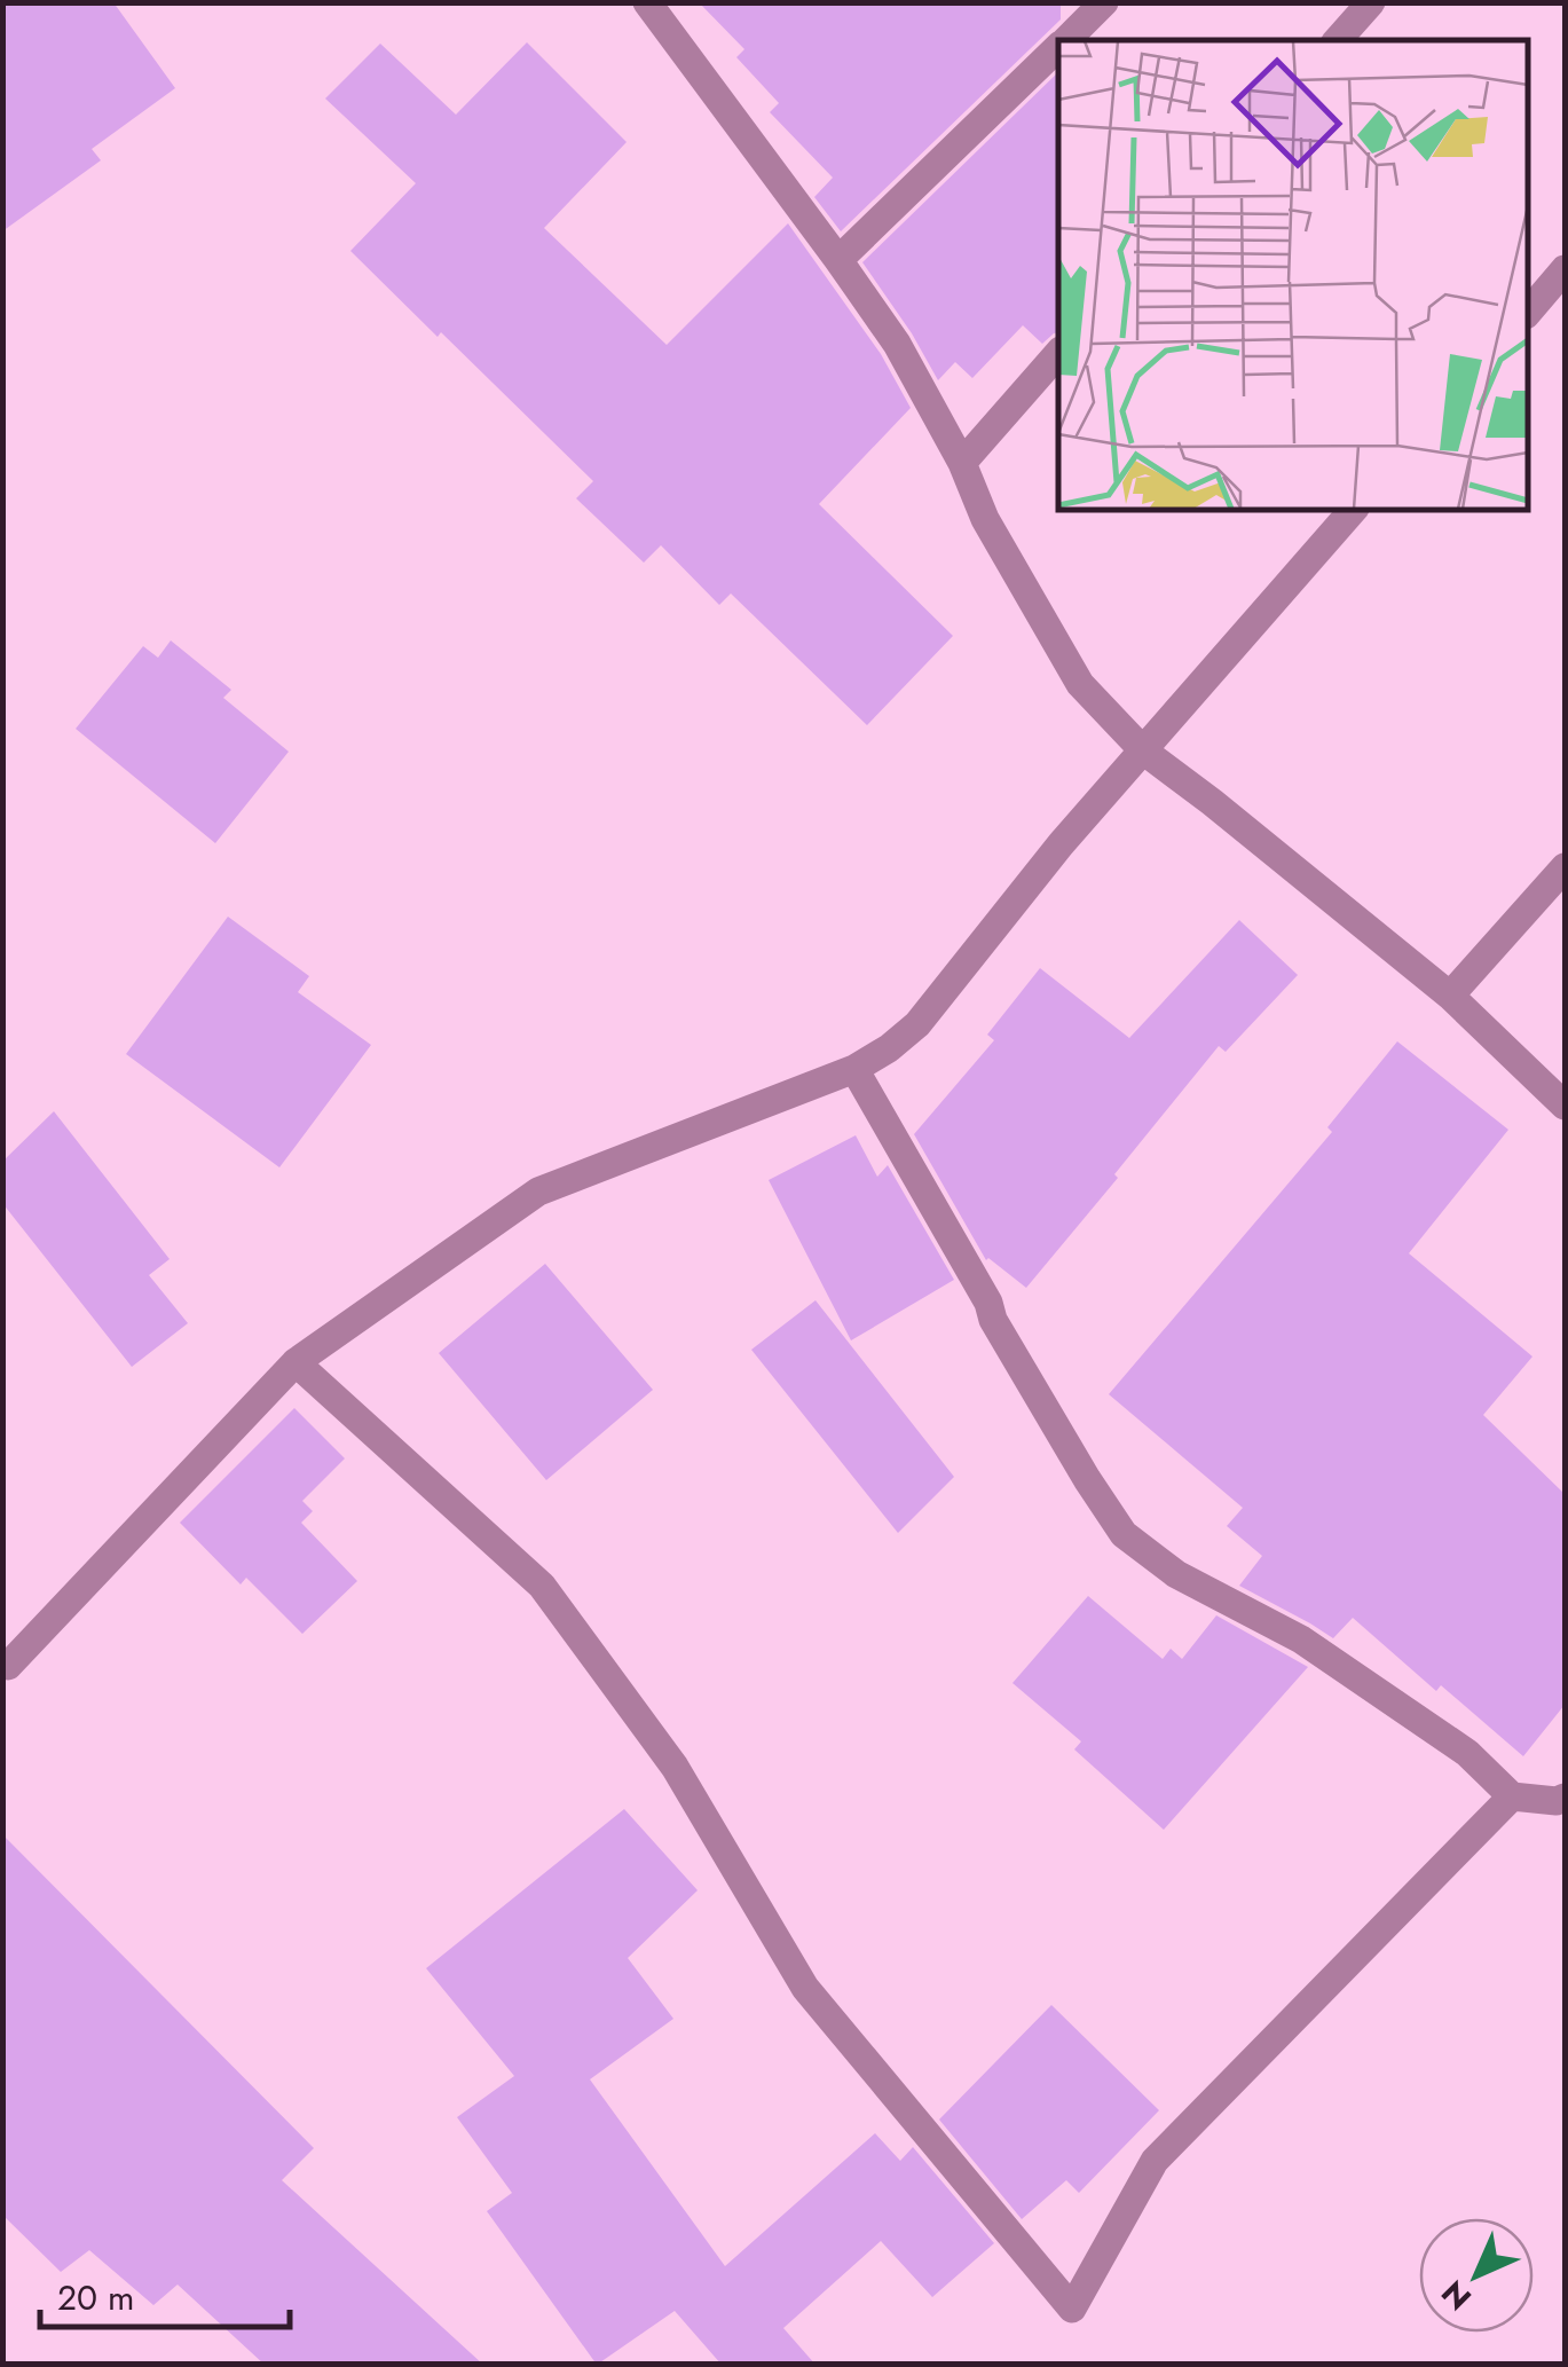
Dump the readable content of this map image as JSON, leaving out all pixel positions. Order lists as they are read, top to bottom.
{
  "scale_bar": "20 m",
  "north": "bottom left"
}
